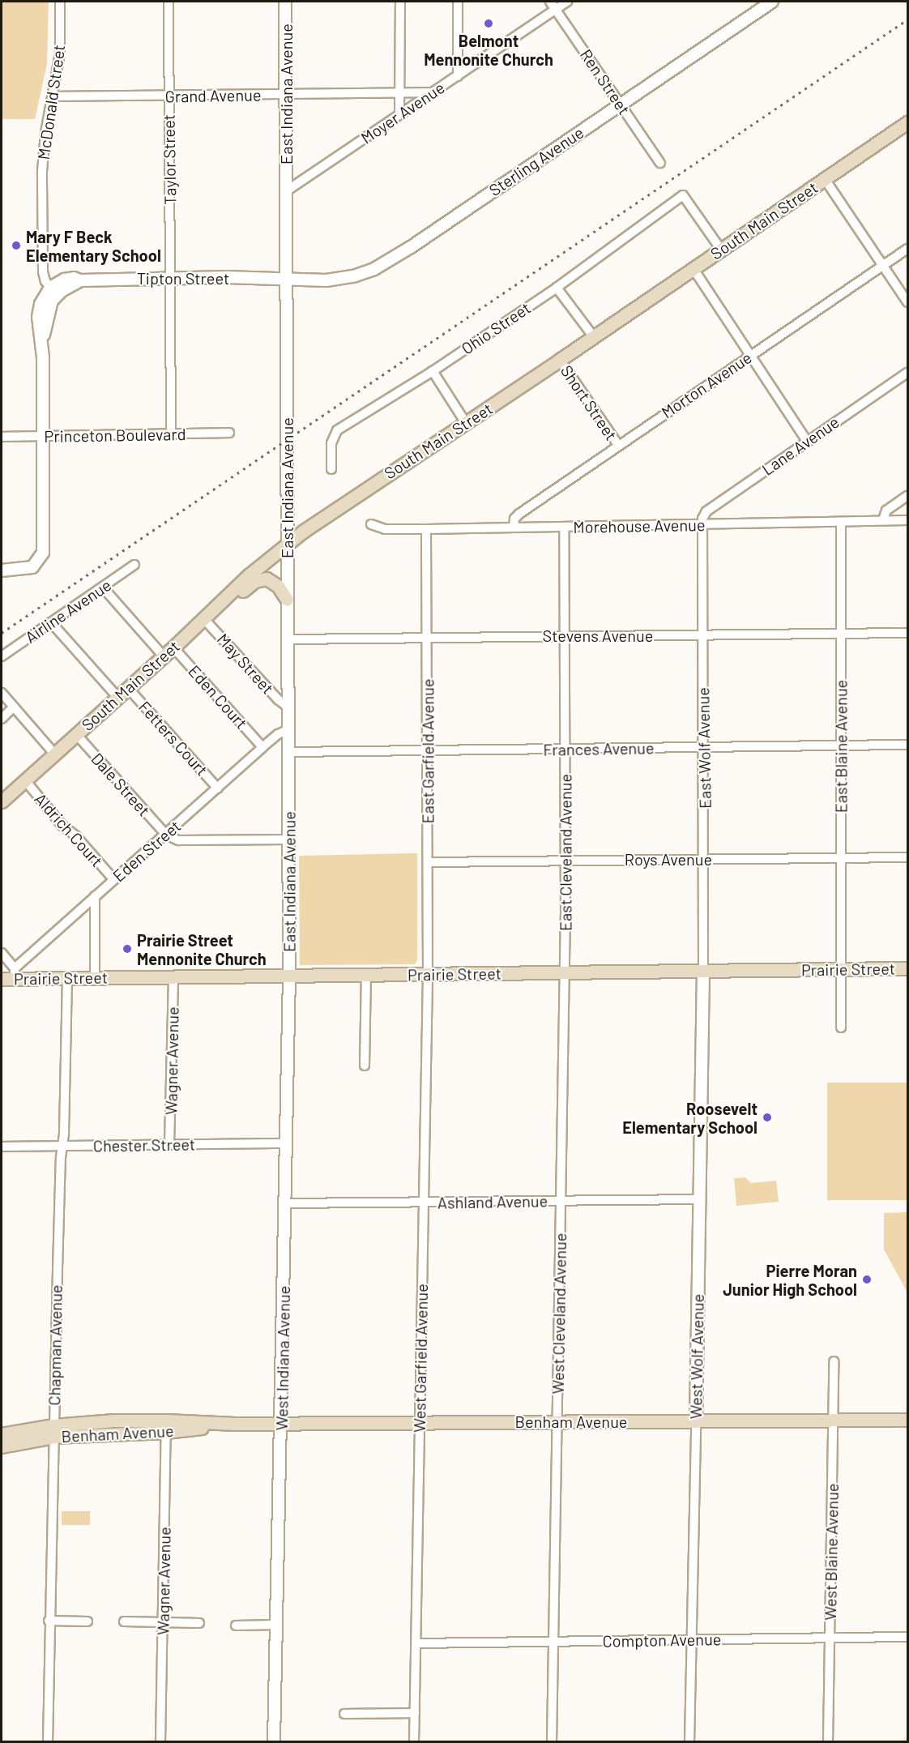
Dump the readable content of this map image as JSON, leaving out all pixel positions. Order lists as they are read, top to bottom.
{
  "streets": {
    "main road": ["South Main Street", "Prairie Street", "Benham Avenue"],
    "street": [
      "Ren Street",
      "East Indiana Avenue",
      "Grand Avenue",
      "McDonald Street",
      "Moyer Avenue",
      "Taylor Street",
      "Sterling Avenue",
      "Tipton Street",
      "Ohio Street",
      "Morton Avenue",
      "Short Street",
      "Princeton Boulevard",
      "Lane Avenue",
      "Morehouse Avenue",
      "Airline Avenue",
      "Stevens Avenue",
      "May Street",
      "Eden Court",
      "Fetters Court",
      "East Blaine Avenue",
      "East Wolf Avenue",
      "Frances Avenue",
      "East Garfield Avenue",
      "Dale Street",
      "Aldrich Court",
      "Eden Street",
      "East Cleveland Avenue",
      "Roys Avenue",
      "Wagner Avenue",
      "Chester Street",
      "Ashland Avenue",
      "West Cleveland Avenue",
      "Chapman Avenue",
      "West Wolf Avenue",
      "West Indiana Avenue",
      "West Garfield Avenue",
      "West Blaine Avenue",
      "Compton Avenue"
    ]
  },
  "crossings": [
    ["Ren Street", "Moyer Avenue"],
    ["Ren Street", "Sterling Avenue"],
    ["East Indiana Avenue", "Grand Avenue"],
    ["East Indiana Avenue", "Moyer Avenue"],
    ["East Indiana Avenue", "Sterling Avenue"],
    ["East Indiana Avenue", "South Main Street"],
    ["East Indiana Avenue", "Tipton Street"],
    ["East Indiana Avenue", "Stevens Avenue"],
    ["East Indiana Avenue", "May Street"],
    ["East Indiana Avenue", "Frances Avenue"],
    ["East Indiana Avenue", "Eden Street"],
    ["East Indiana Avenue", "Prairie Street"],
    ["East Indiana Avenue", "West Indiana Avenue"],
    ["Grand Avenue", "McDonald Street"],
    ["Grand Avenue", "Moyer Avenue"],
    ["Grand Avenue", "Taylor Street"],
    ["McDonald Street", "Tipton Street"],
    ["Taylor Street", "Tipton Street"],
    ["Taylor Street", "Princeton Boulevard"],
    ["Sterling Avenue", "Tipton Street"],
    ["South Main Street", "Ohio Street"],
    ["South Main Street", "Short Street"],
    ["South Main Street", "May Street"],
    ["South Main Street", "Eden Court"],
    ["South Main Street", "Fetters Court"],
    ["South Main Street", "Dale Street"],
    ["South Main Street", "Aldrich Court"],
    ["Morton Avenue", "Short Street"],
    ["Morton Avenue", "Morehouse Avenue"],
    ["Lane Avenue", "Morehouse Avenue"],
    ["Lane Avenue", "East Wolf Avenue"],
    ["Morehouse Avenue", "East Blaine Avenue"],
    ["Morehouse Avenue", "East Wolf Avenue"],
    ["Morehouse Avenue", "East Garfield Avenue"],
    ["Morehouse Avenue", "East Cleveland Avenue"],
    ["Stevens Avenue", "East Blaine Avenue"],
    ["Stevens Avenue", "East Wolf Avenue"],
    ["Stevens Avenue", "East Garfield Avenue"],
    ["Stevens Avenue", "East Cleveland Avenue"],
    ["Eden Court", "Eden Street"],
    ["Fetters Court", "Eden Street"],
    ["East Blaine Avenue", "Frances Avenue"],
    ["East Blaine Avenue", "Roys Avenue"],
    ["East Blaine Avenue", "Prairie Street"],
    ["East Wolf Avenue", "Frances Avenue"],
    ["East Wolf Avenue", "Roys Avenue"],
    ["East Wolf Avenue", "Prairie Street"],
    ["East Wolf Avenue", "West Wolf Avenue"],
    ["Frances Avenue", "East Garfield Avenue"],
    ["Frances Avenue", "East Cleveland Avenue"],
    ["East Garfield Avenue", "Roys Avenue"],
    ["East Garfield Avenue", "Prairie Street"],
    ["East Garfield Avenue", "West Garfield Avenue"],
    ["Dale Street", "Eden Street"],
    ["Aldrich Court", "Eden Street"],
    ["Eden Street", "Prairie Street"],
    ["East Cleveland Avenue", "Roys Avenue"],
    ["East Cleveland Avenue", "Prairie Street"],
    ["East Cleveland Avenue", "West Cleveland Avenue"],
    ["Prairie Street", "Wagner Avenue"],
    ["Prairie Street", "West Cleveland Avenue"],
    ["Prairie Street", "Chapman Avenue"],
    ["Prairie Street", "West Wolf Avenue"],
    ["Prairie Street", "West Indiana Avenue"],
    ["Prairie Street", "West Garfield Avenue"],
    ["Wagner Avenue", "Chester Street"],
    ["Wagner Avenue", "Benham Avenue"],
    ["Chester Street", "Chapman Avenue"],
    ["Chester Street", "West Indiana Avenue"],
    ["Ashland Avenue", "West Cleveland Avenue"],
    ["Ashland Avenue", "West Wolf Avenue"],
    ["Ashland Avenue", "West Indiana Avenue"],
    ["Ashland Avenue", "West Garfield Avenue"],
    ["West Cleveland Avenue", "Benham Avenue"],
    ["West Cleveland Avenue", "Compton Avenue"],
    ["Chapman Avenue", "Benham Avenue"],
    ["West Wolf Avenue", "Benham Avenue"],
    ["West Wolf Avenue", "Compton Avenue"],
    ["West Indiana Avenue", "Benham Avenue"],
    ["West Garfield Avenue", "Benham Avenue"],
    ["West Garfield Avenue", "Compton Avenue"],
    ["Benham Avenue", "West Blaine Avenue"],
    ["West Blaine Avenue", "Compton Avenue"]
  ],
  "places": [
    "Belmont Mennonite Church",
    "Mary F Beck Elementary School",
    "Prairie Street Mennonite Church",
    "Roosevelt Elementary School",
    "Pierre Moran Junior High School"
  ]
}
